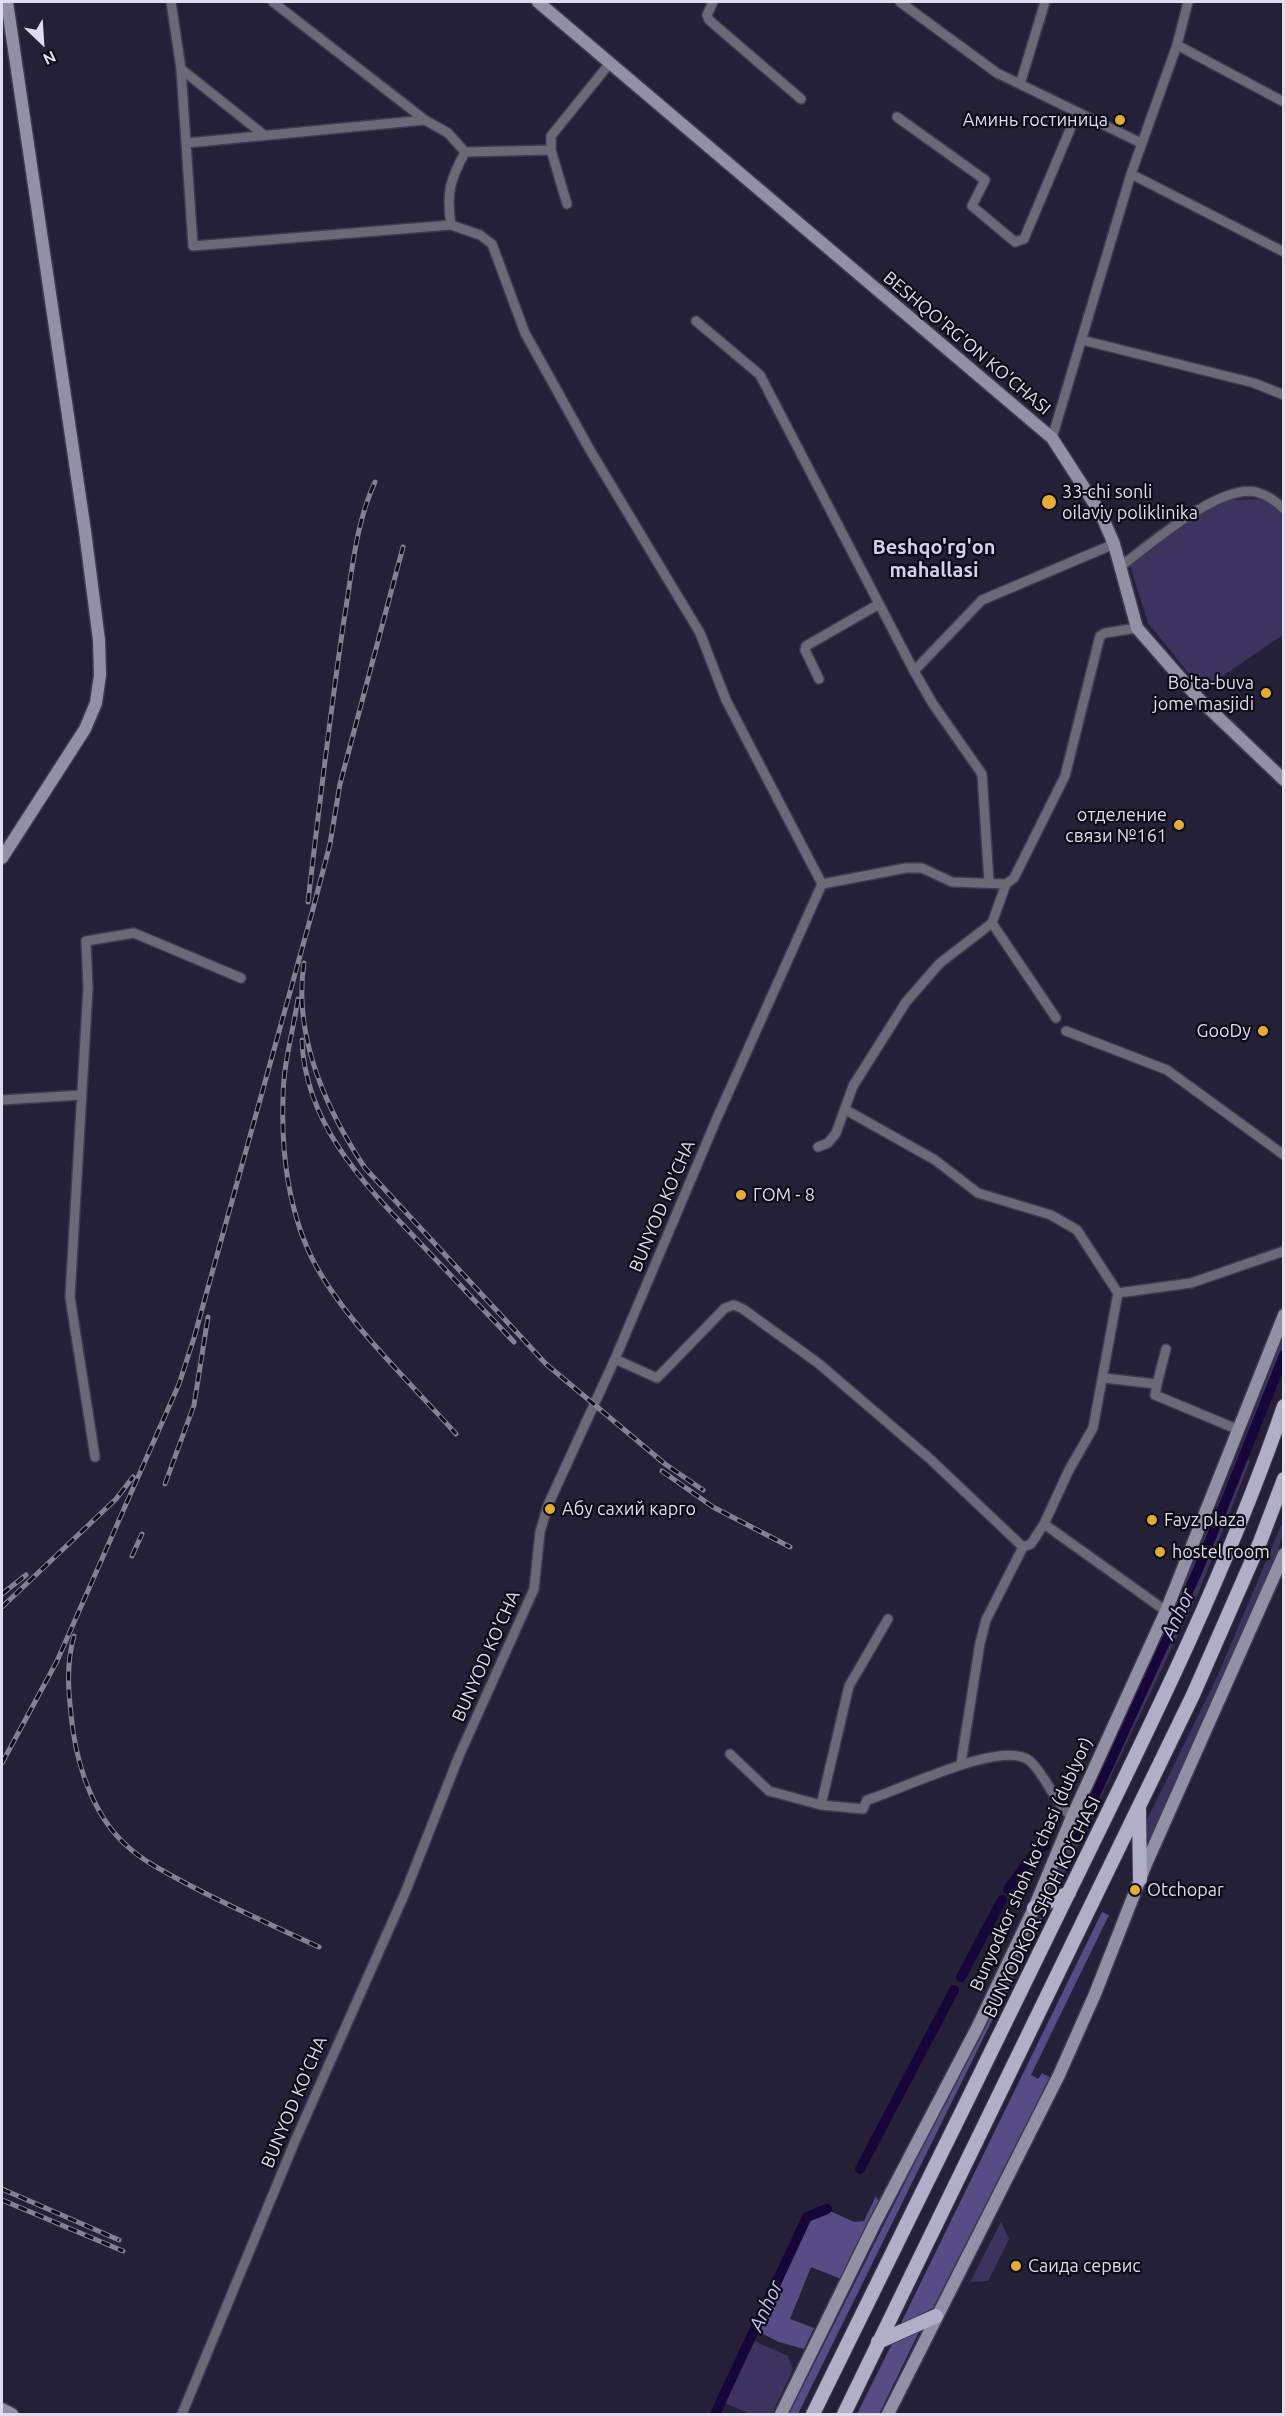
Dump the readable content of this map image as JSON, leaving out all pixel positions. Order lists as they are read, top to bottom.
{
  "streets": {
    "main road": ["BUNYODKOR SHOH KO'CHASI"],
    "street": ["BESHQO'RG'ON KO'CHASI", "BUNYOD KO'CHA", "Bunyodkor shoh koʻchasi (dublyor)"]
  },
  "districts": ["Beshqo'rg'on mahallasi"],
  "water": ["Anhor"],
  "places": [
    "Аминь гостиница",
    "33-chi sonli oilaviy poliklinika",
    "Bo'ta-buva jome masjidi",
    "отделение связи №161",
    "GooDy",
    "ГОМ - 8",
    "Абу сахий карго",
    "Fayz plaza",
    "hostel room",
    "Otchopar",
    "Саида сервис"
  ],
  "north": "bottom right"
}
